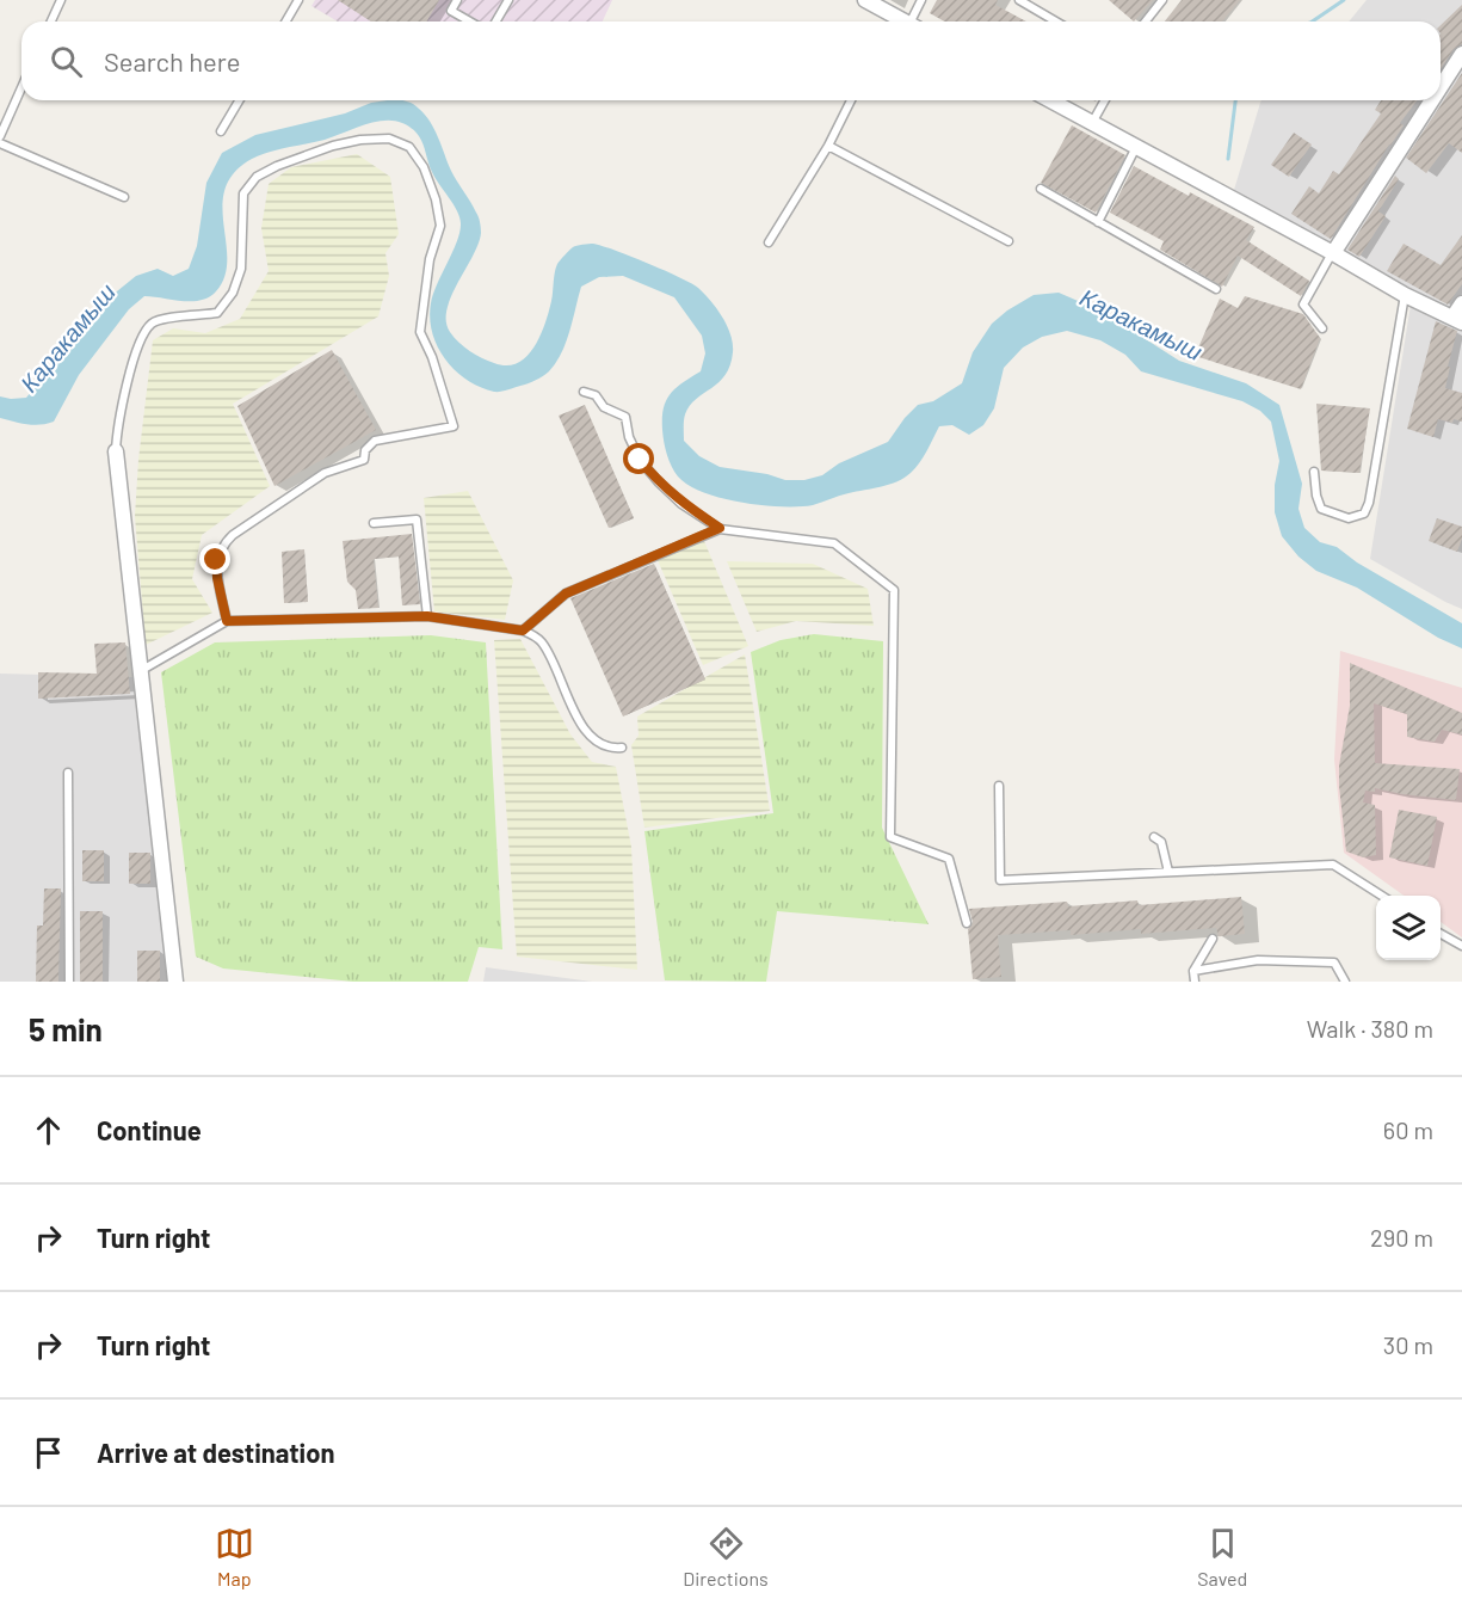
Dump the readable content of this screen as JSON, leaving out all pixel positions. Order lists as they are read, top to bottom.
{
  "water": ["Каракамыш"],
  "page": {
    "search": "Search here",
    "heading": ["5 min", "Walk · 380 m"],
    "list": [
      ["Continue", "60 m"],
      ["Turn right", "290 m"],
      ["Turn right", "30 m"],
      "Arrive at destination"
    ],
    "nav": ["Map", "Directions", "Saved"]
  }
}
